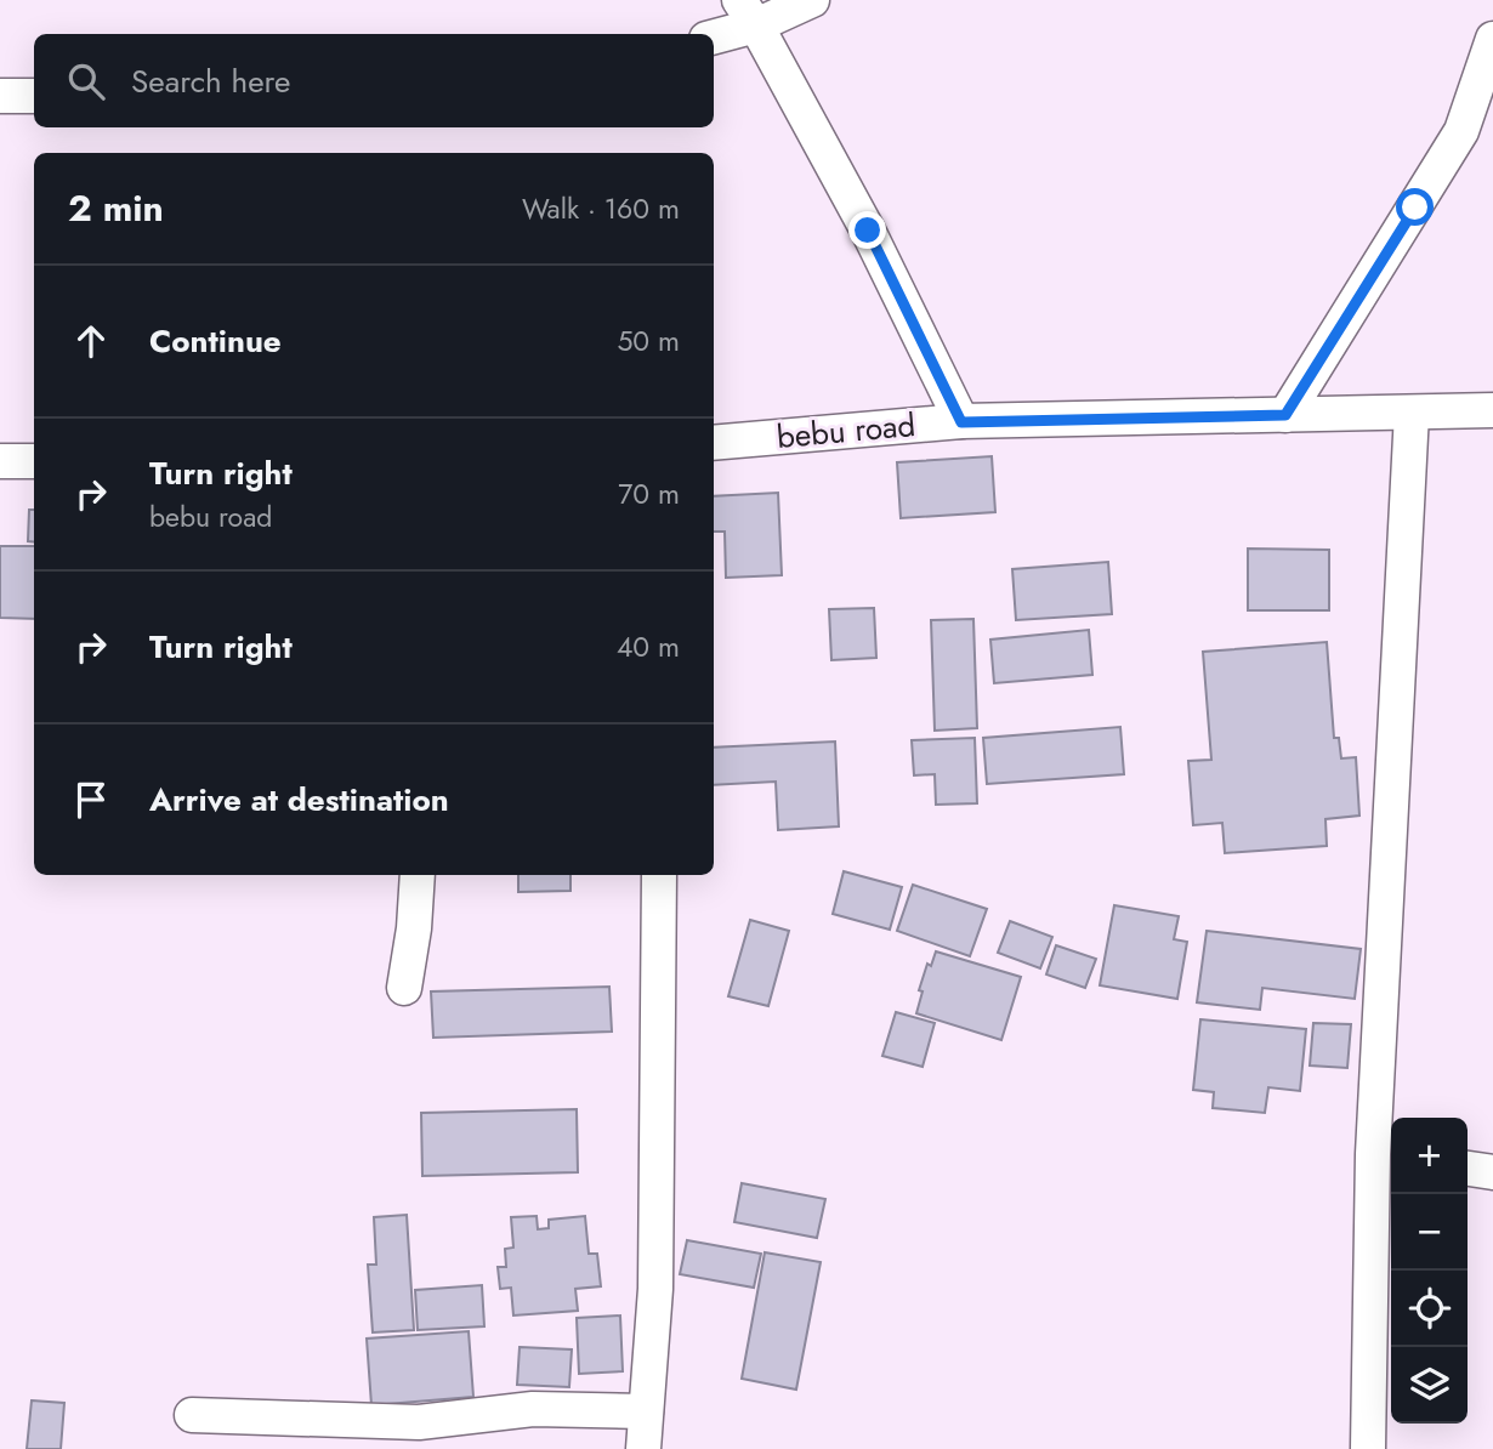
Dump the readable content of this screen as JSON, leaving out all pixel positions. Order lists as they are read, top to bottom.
{
  "streets": {
    "street": ["bebu road"]
  },
  "page": {
    "search": "Search here",
    "heading": ["2 min", "Walk · 160 m"],
    "list": [
      ["Continue", "50 m"],
      ["Turn right", "bebu road", "70 m"],
      ["Turn right", "40 m"],
      "Arrive at destination"
    ],
    "map_buttons": ["+", "−"]
  }
}
